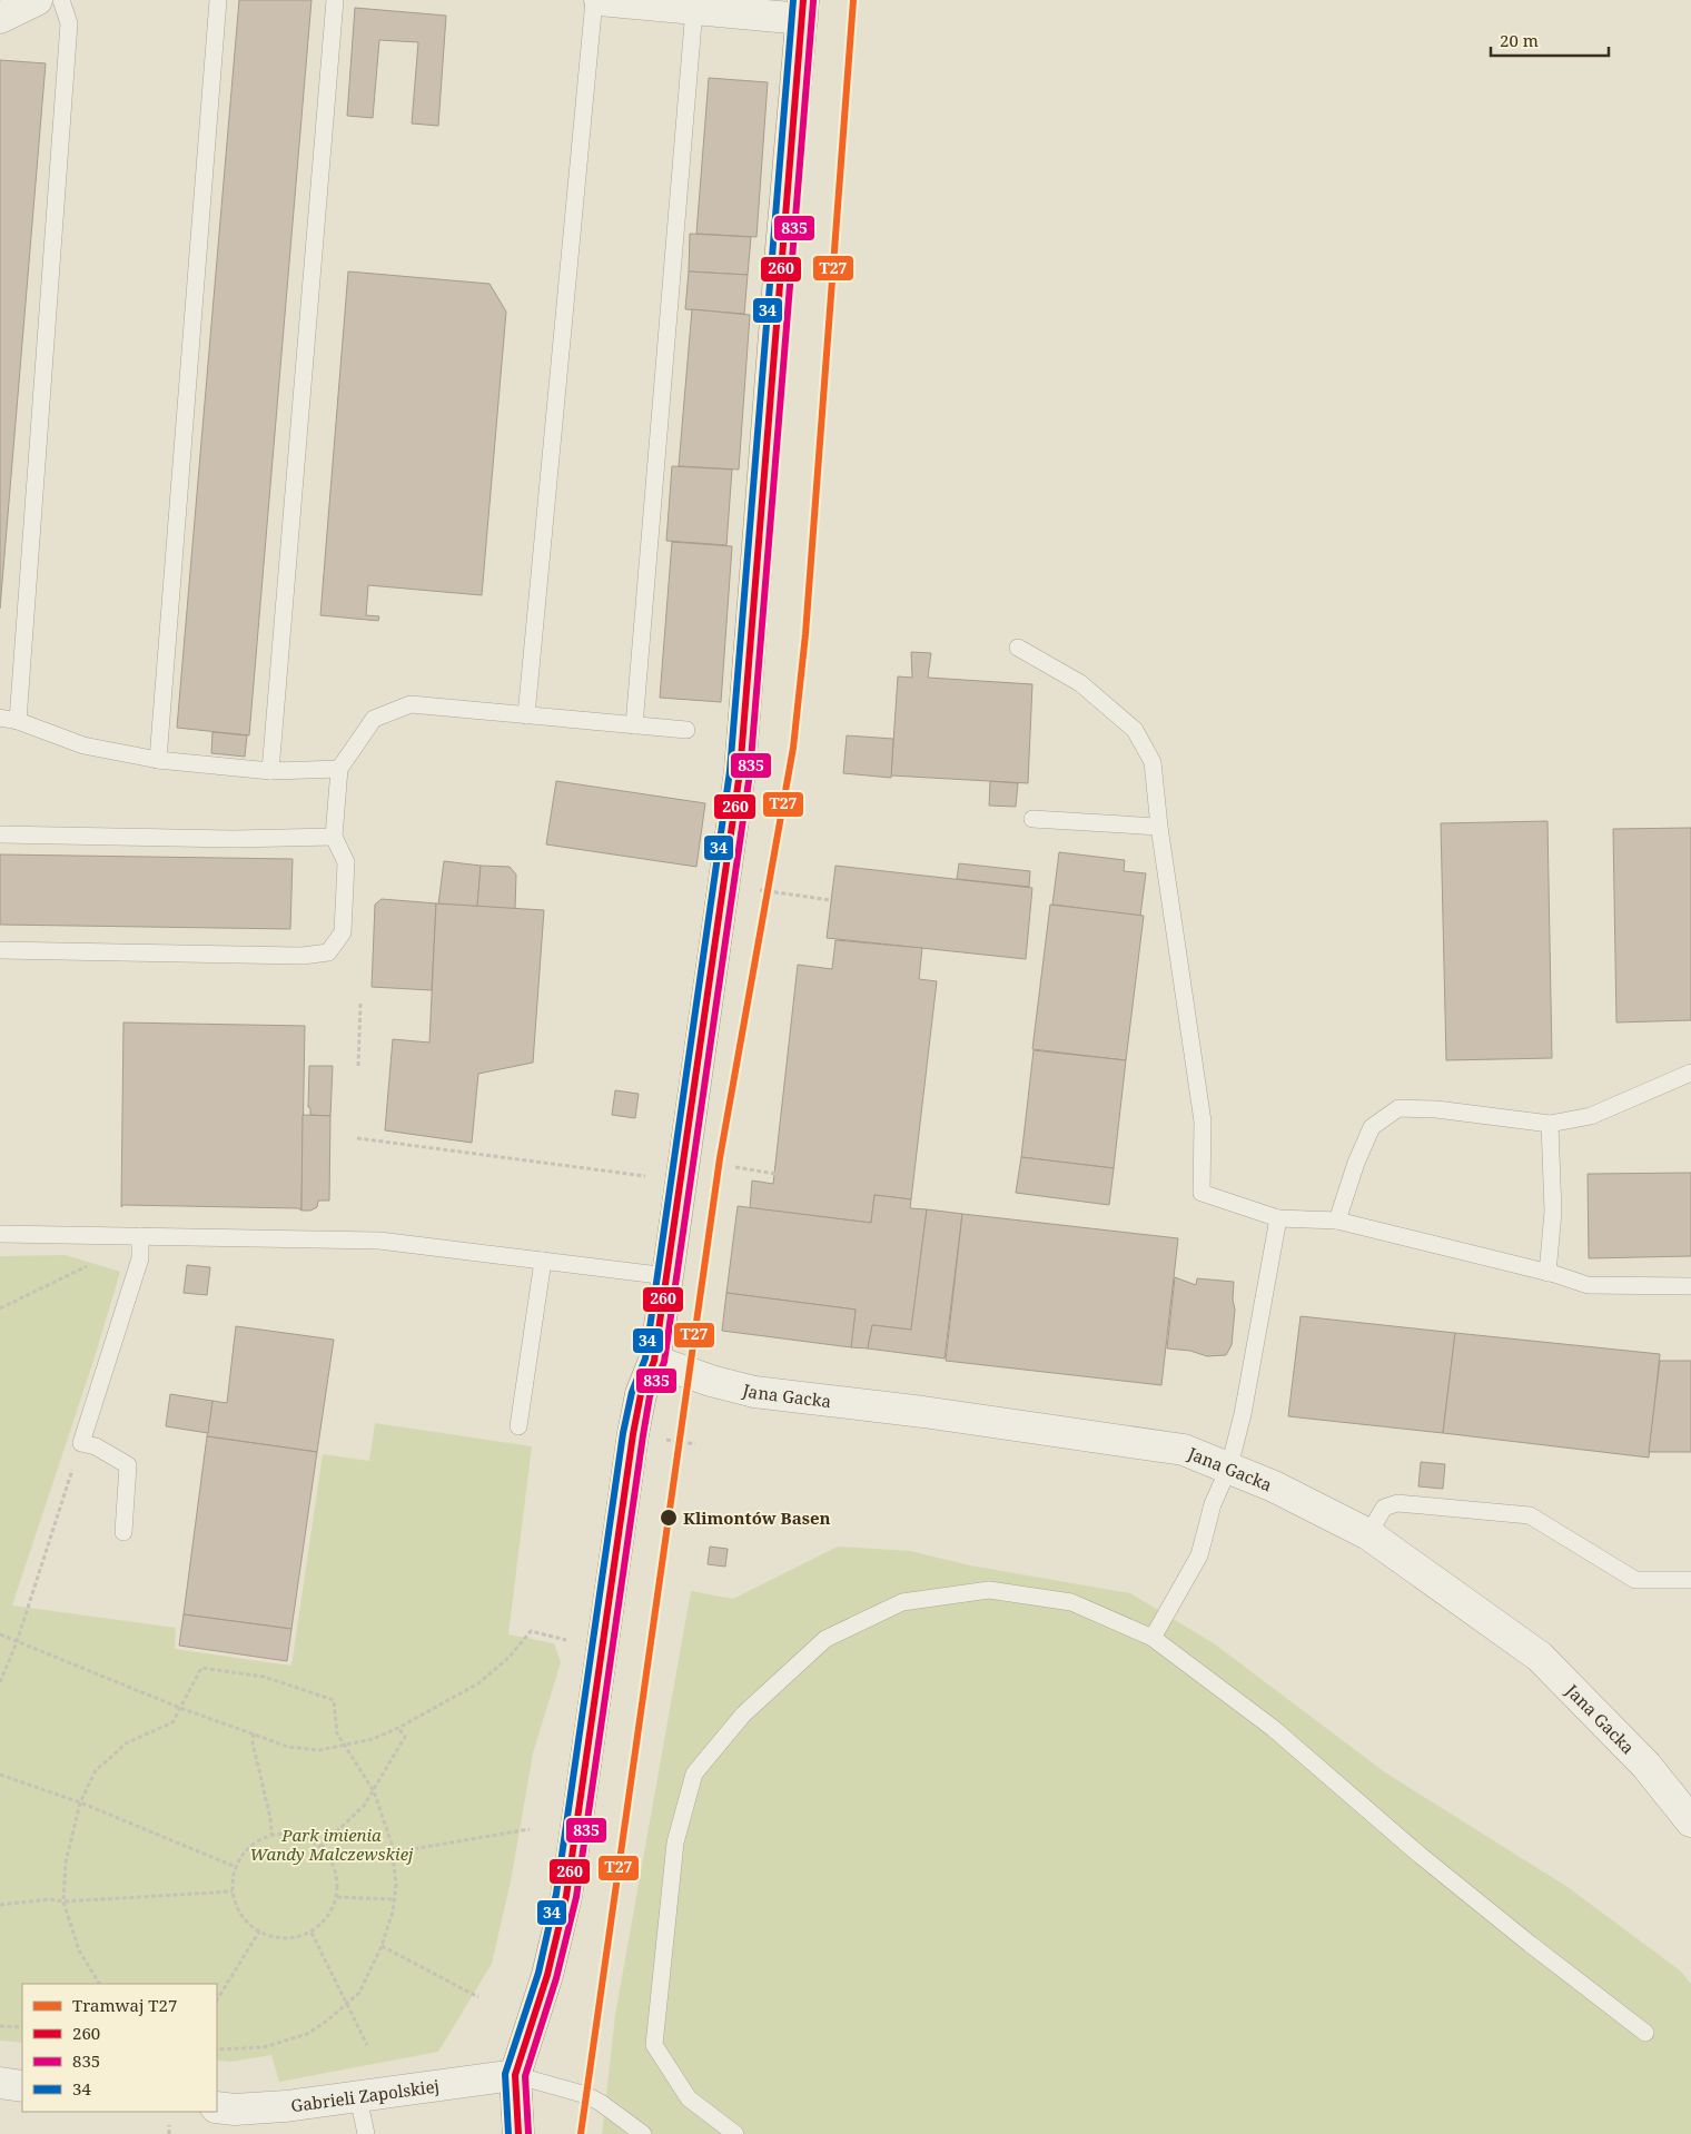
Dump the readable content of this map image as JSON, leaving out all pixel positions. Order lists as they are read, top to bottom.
{
  "streets": {
    "street": ["Jana Gacka", "Gabrieli Zapolskiej"]
  },
  "parks": ["Park imienia Wandy Malczewskiej"],
  "places": ["Klimontów Basen"],
  "lines": [
    "tram line T27",
    "transit line 260",
    "transit line 34",
    "transit line 835"
  ],
  "legend": [
    "Tramwaj T27",
    "260",
    "835",
    "34"
  ],
  "scale_bar": "20 m"
}
